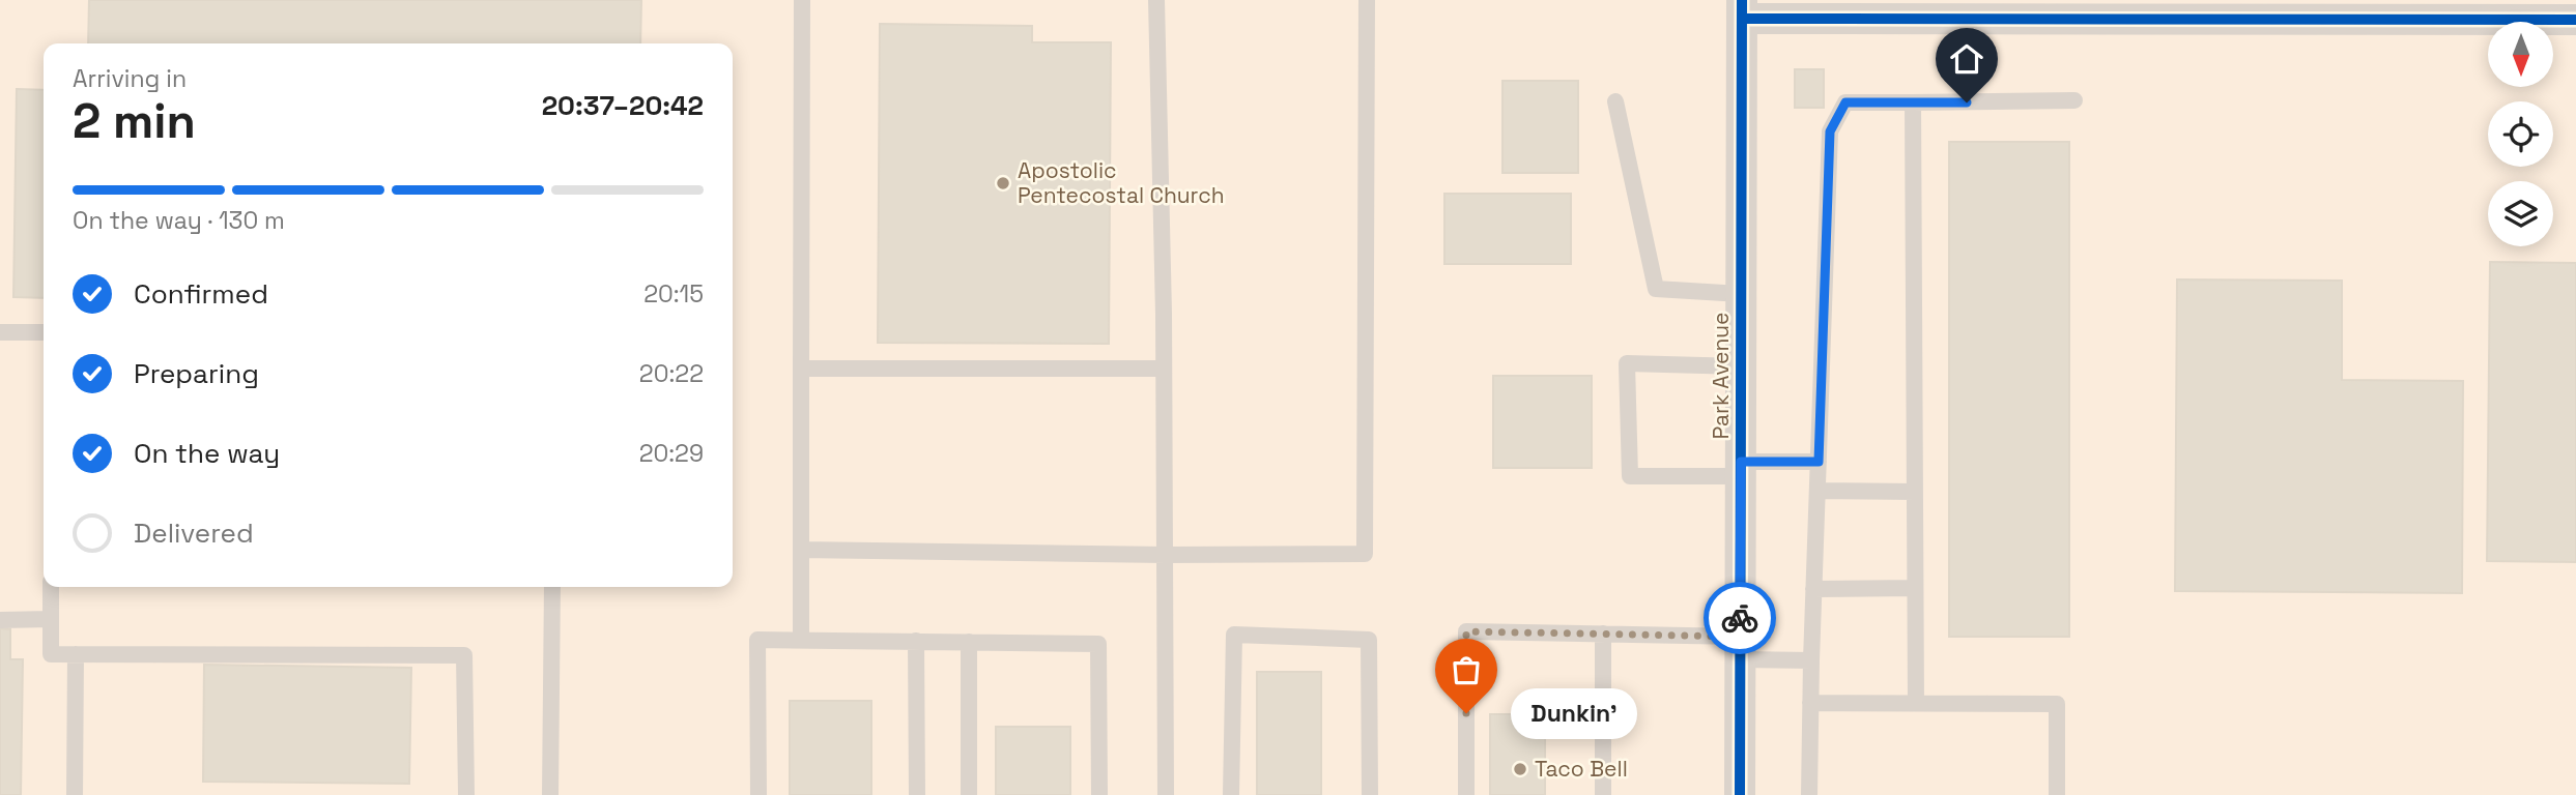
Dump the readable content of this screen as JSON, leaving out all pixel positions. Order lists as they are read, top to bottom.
{
  "streets": {
    "street": ["Park Avenue"]
  },
  "places": ["Apostolic Pentecostal Church", "Dunkin'", "Taco Bell"],
  "north": "bottom",
  "page": {
    "heading": ["2 min", "Arriving in", "20:37–20:42"],
    "bar": "On the way · 130 m",
    "list": [
      ["Confirmed", "20:15"],
      ["Preparing", "20:22"],
      ["On the way", "20:29"],
      "Delivered"
    ],
    "bubble": "Dunkin'"
  }
}
